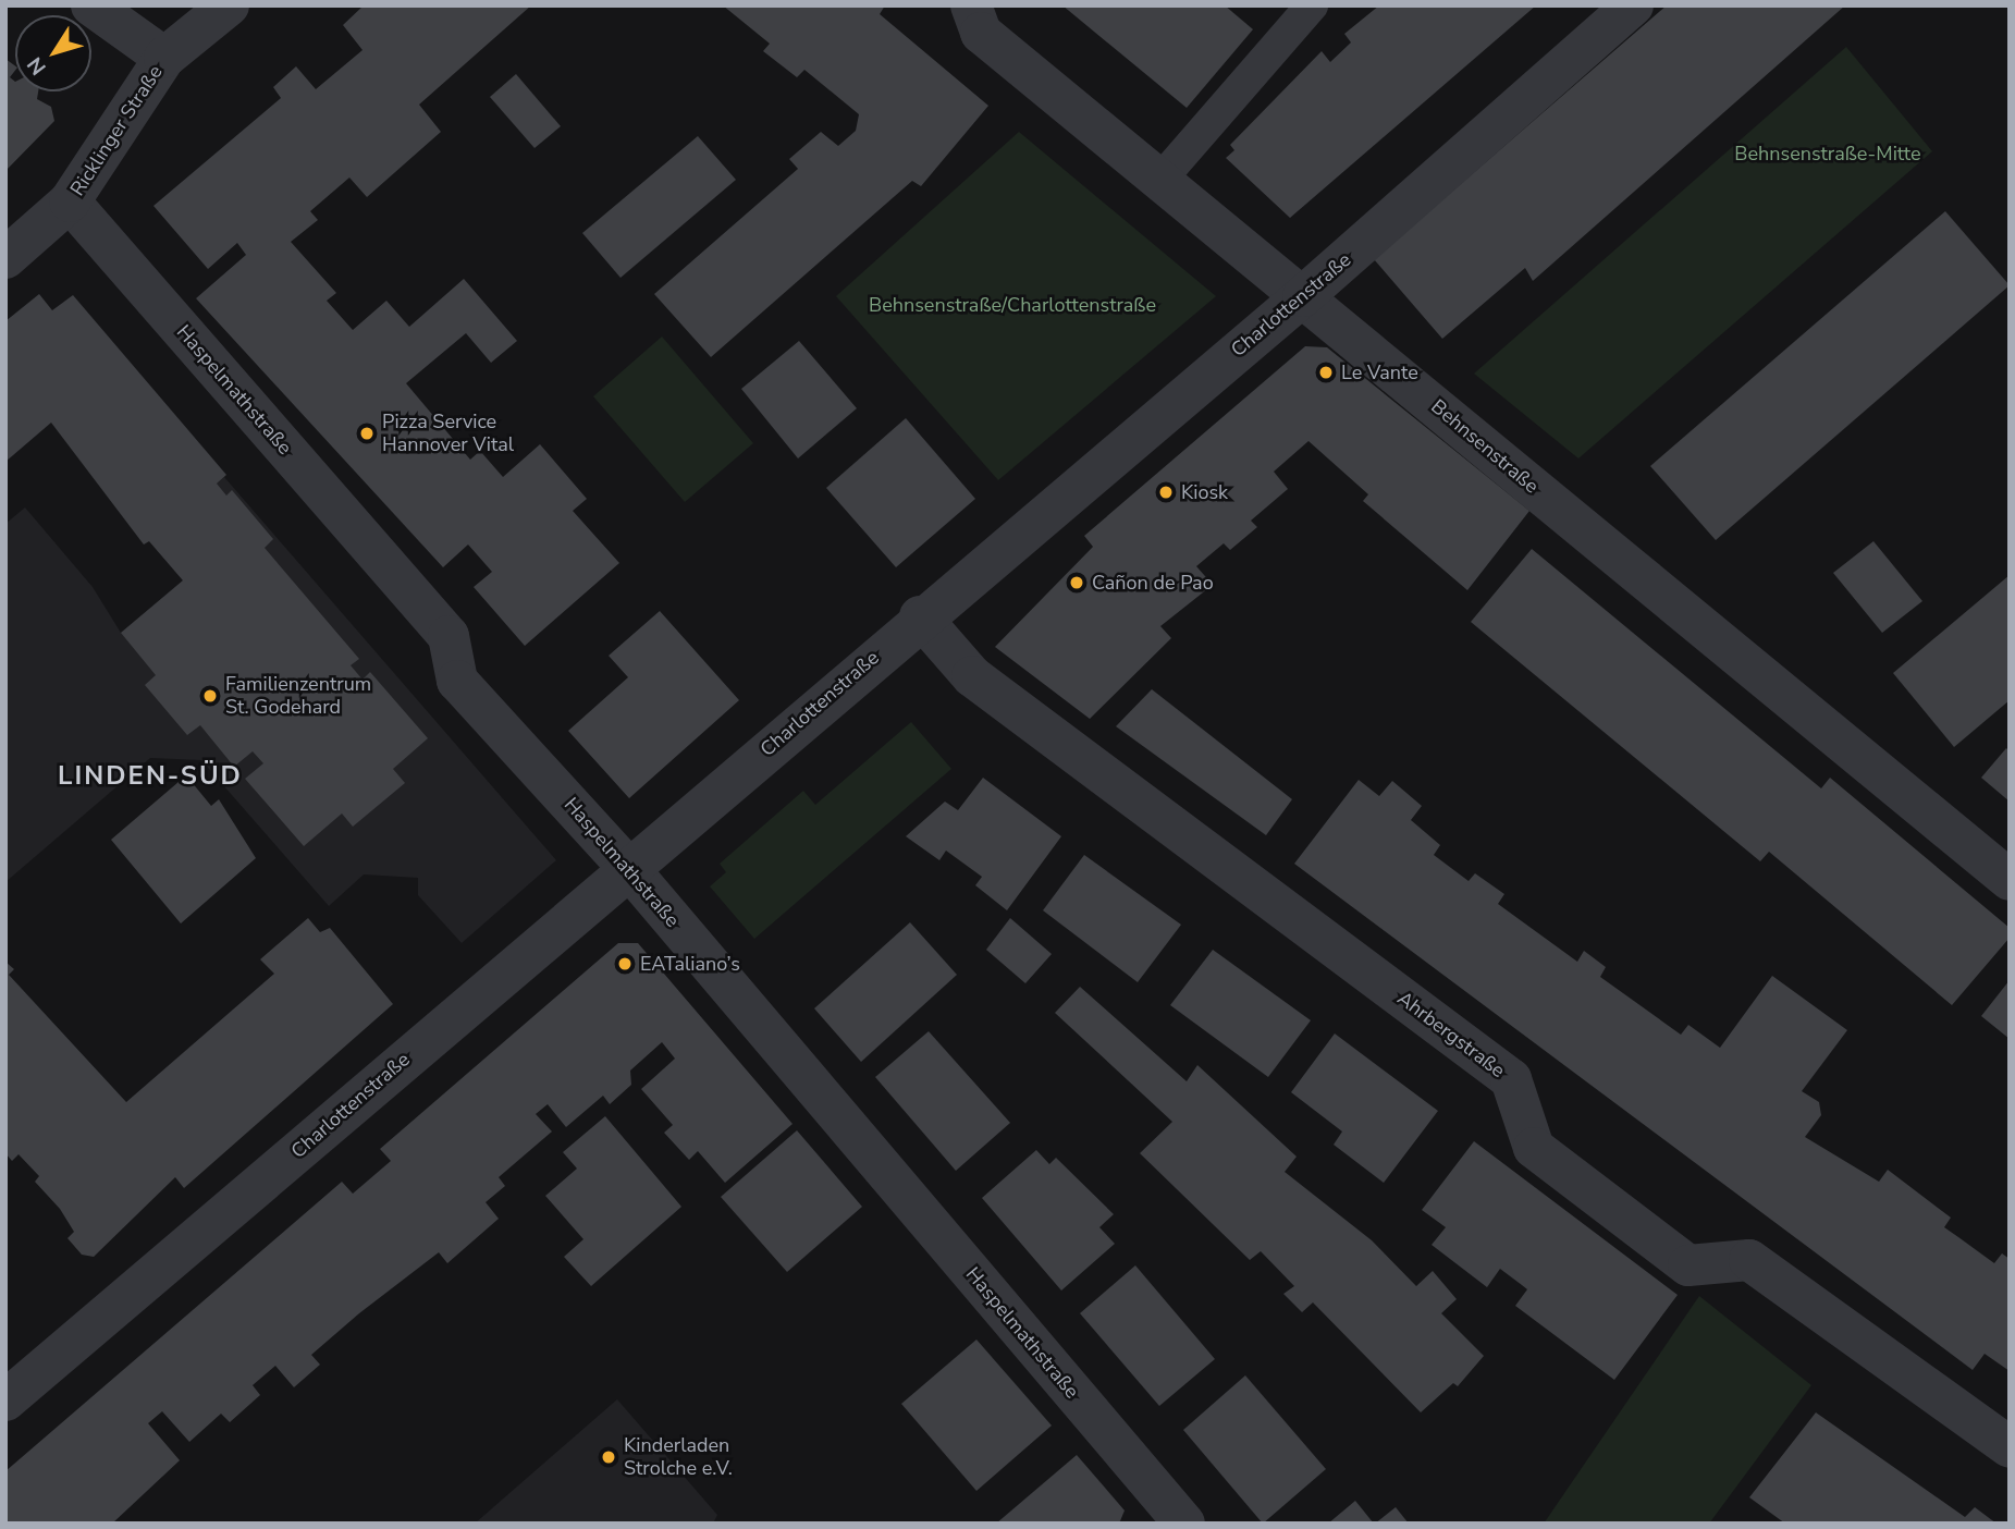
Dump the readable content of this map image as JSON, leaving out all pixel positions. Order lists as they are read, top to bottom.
{
  "streets": {
    "street": [
      "Ricklinger Straße",
      "Charlottenstraße",
      "Haspelmathstraße",
      "Behnsenstraße",
      "Ahrbergstraße"
    ]
  },
  "crossings": [
    ["Ricklinger Straße", "Haspelmathstraße"],
    ["Charlottenstraße", "Haspelmathstraße"],
    ["Charlottenstraße", "Behnsenstraße"],
    ["Charlottenstraße", "Ahrbergstraße"]
  ],
  "districts": ["LINDEN-SÜD"],
  "parks": ["Behnsenstraße-Mitte", "Behnsenstraße/Charlottenstraße"],
  "places": [
    "Le Vante",
    "Pizza Service Hannover Vital",
    "Kiosk",
    "Cañon de Pao",
    "Familienzentrum St. Godehard",
    "EATaliano’s",
    "Kinderladen Strolche e.V."
  ],
  "north": "bottom left"
}
